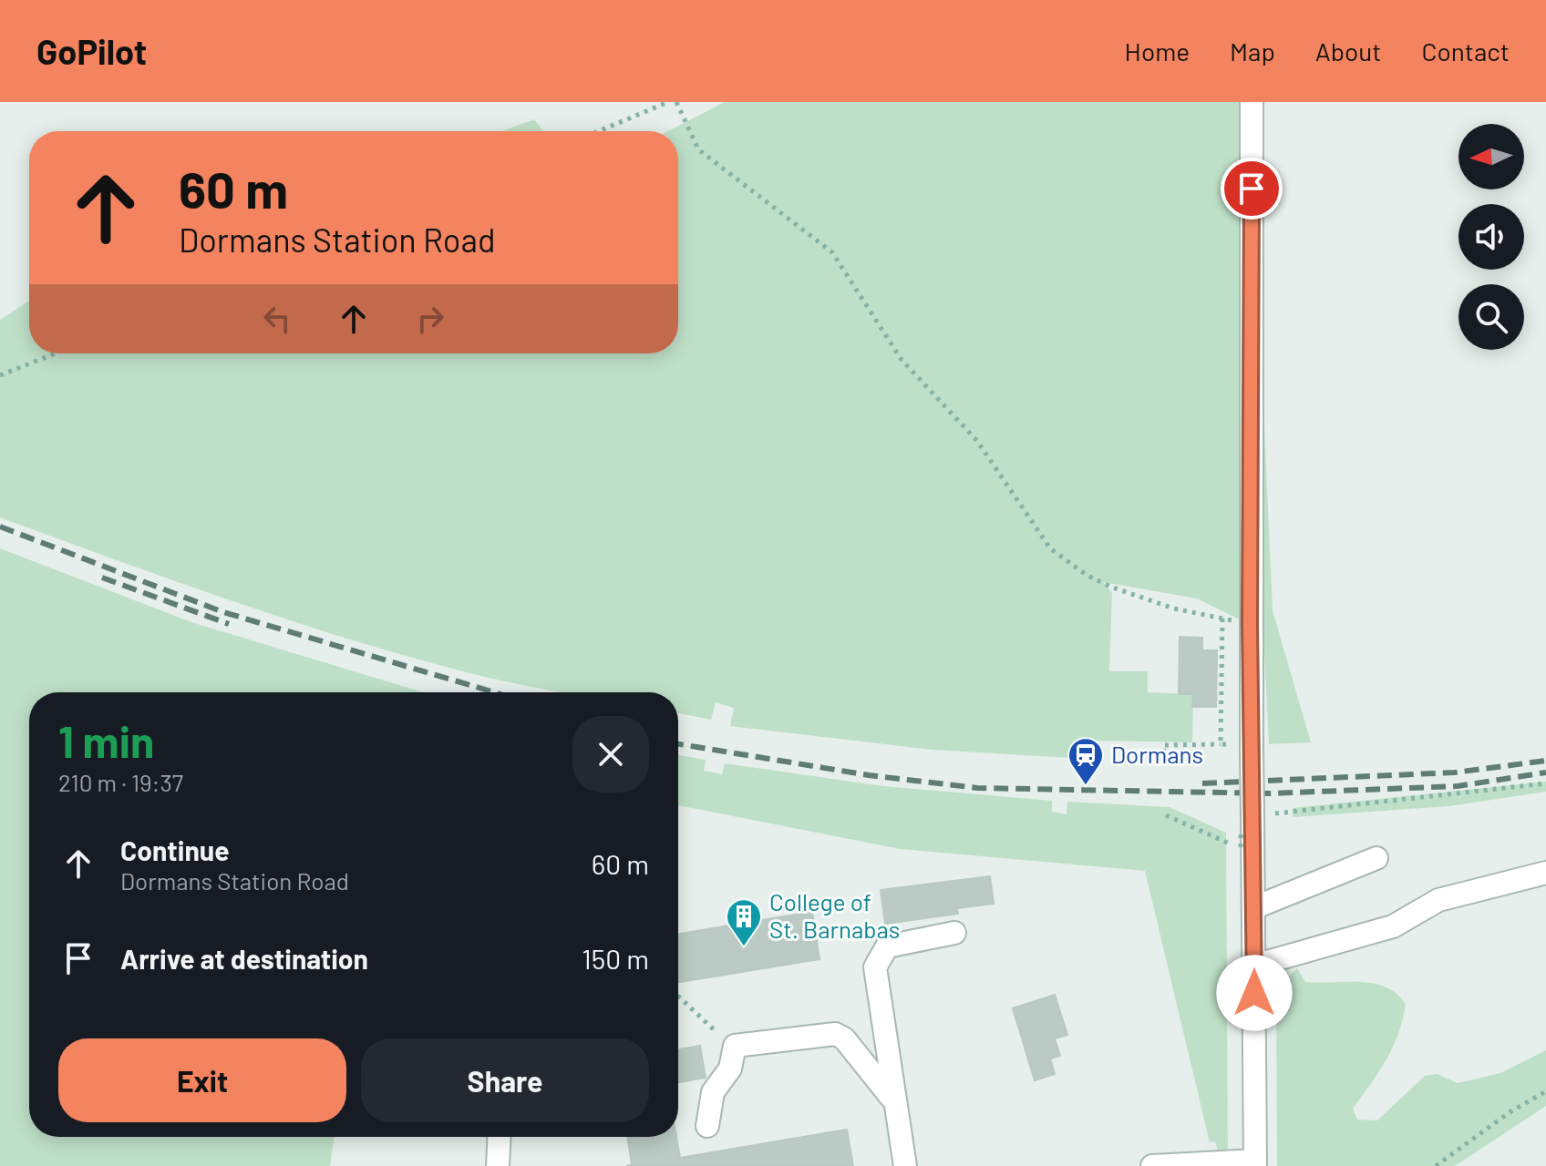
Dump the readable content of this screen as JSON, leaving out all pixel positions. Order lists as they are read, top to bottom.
{
  "places": {
    "station": ["Dormans"],
    "building": ["College of St. Barnabas"]
  },
  "north": "left",
  "page": {
    "header": "GoPilot",
    "nav": [
      "Home",
      "Map",
      "About",
      "Contact"
    ],
    "turn": ["60 m", "Dormans Station Road"],
    "heading": ["1 min", "210 m · 19:37"],
    "list": [
      {
        "name": "Continue",
        "note": "Dormans Station Road",
        "value": "60 m"
      },
      {
        "name": "Arrive at destination",
        "value": "150 m"
      }
    ],
    "buttons": ["Exit", "Share"]
  }
}
